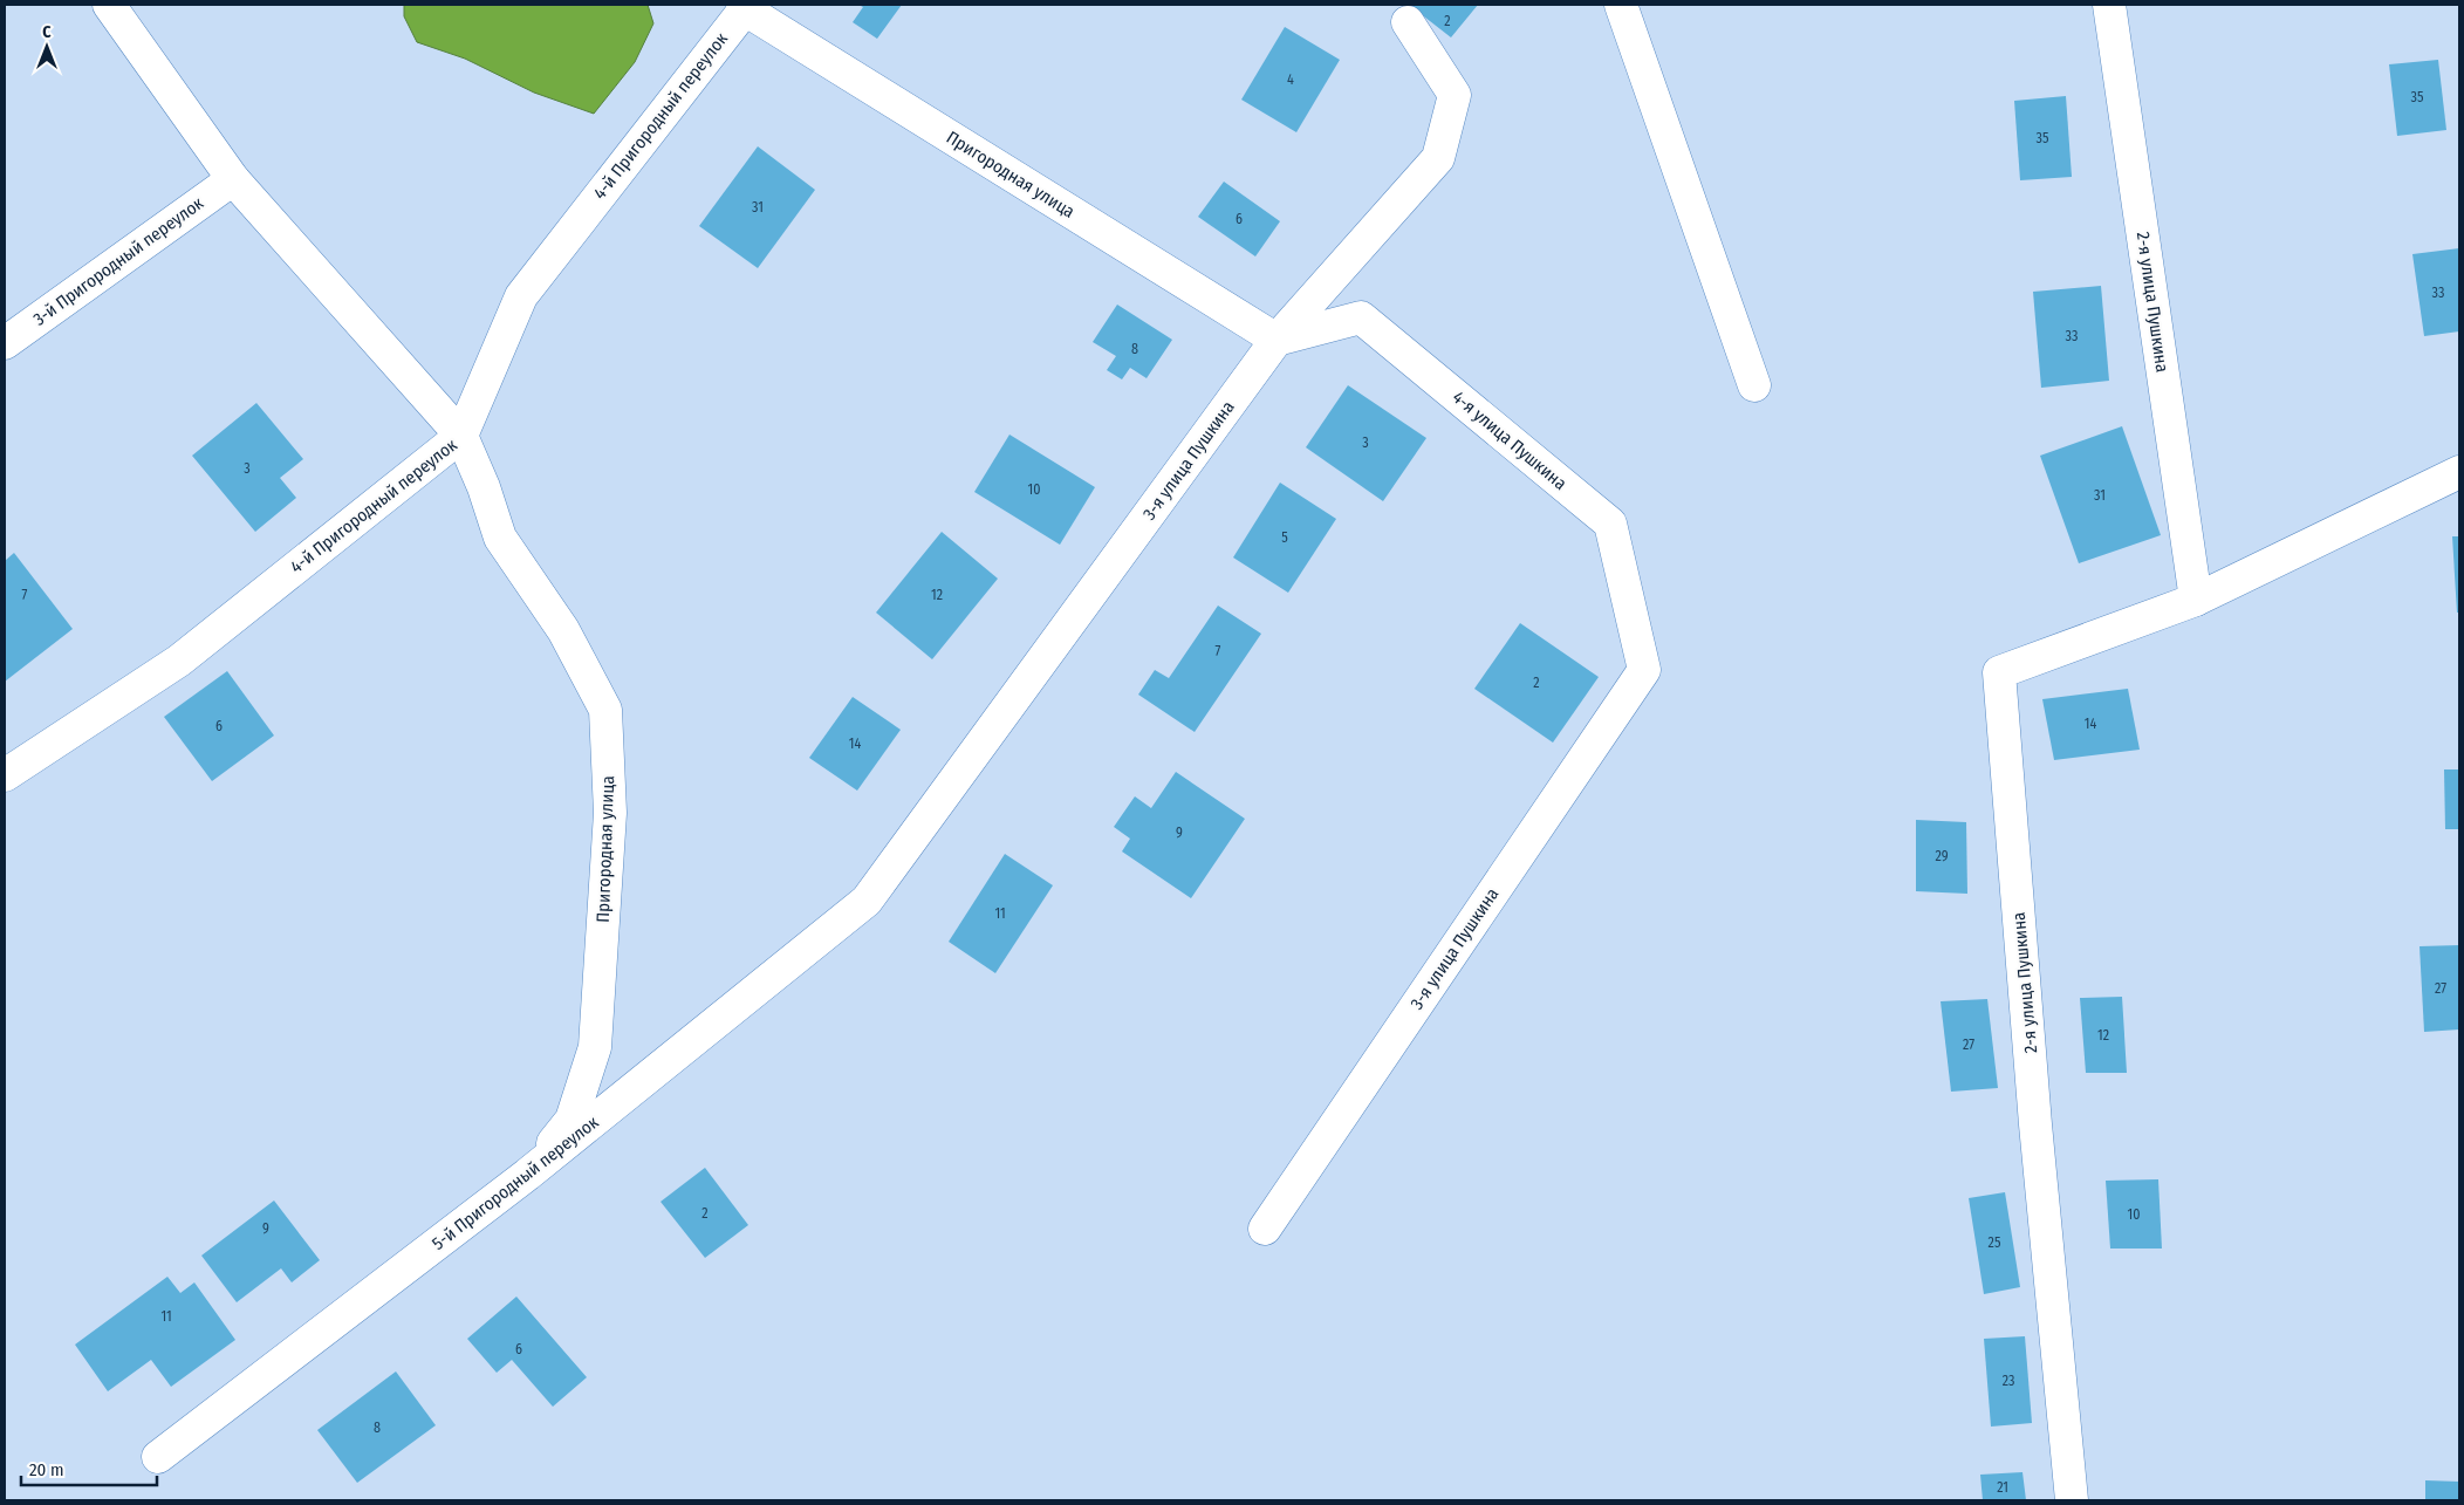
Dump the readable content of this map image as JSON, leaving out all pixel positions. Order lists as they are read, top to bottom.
{
  "streets": {
    "street": [
      "4-й Пригородный переулок",
      "Пригородная улица",
      "3-й Пригородный переулок",
      "2-я улица Пушкина",
      "4-я улица Пушкина",
      "3-я улица Пушкина",
      "5-й Пригородный переулок"
    ]
  },
  "crossings": [
    ["4-й Пригородный переулок", "Пригородная улица"],
    ["Пригородная улица", "3-й Пригородный переулок"],
    ["Пригородная улица", "4-я улица Пушкина"],
    ["Пригородная улица", "3-я улица Пушкина"],
    ["Пригородная улица", "5-й Пригородный переулок"],
    ["4-я улица Пушкина", "3-я улица Пушкина"],
    ["3-я улица Пушкина", "5-й Пригородный переулок"]
  ],
  "house_numbers": [
    "2",
    "4",
    "35",
    "35",
    "31",
    "6",
    "33",
    "33",
    "8",
    "3",
    "3",
    "10",
    "31",
    "5",
    "7",
    "12",
    "7",
    "2",
    "14",
    "6",
    "14",
    "9",
    "29",
    "11",
    "27",
    "12",
    "27",
    "2",
    "10",
    "9",
    "25",
    "11",
    "6",
    "23",
    "8",
    "21"
  ],
  "scale_bar": "20 m",
  "north": "top"
}
